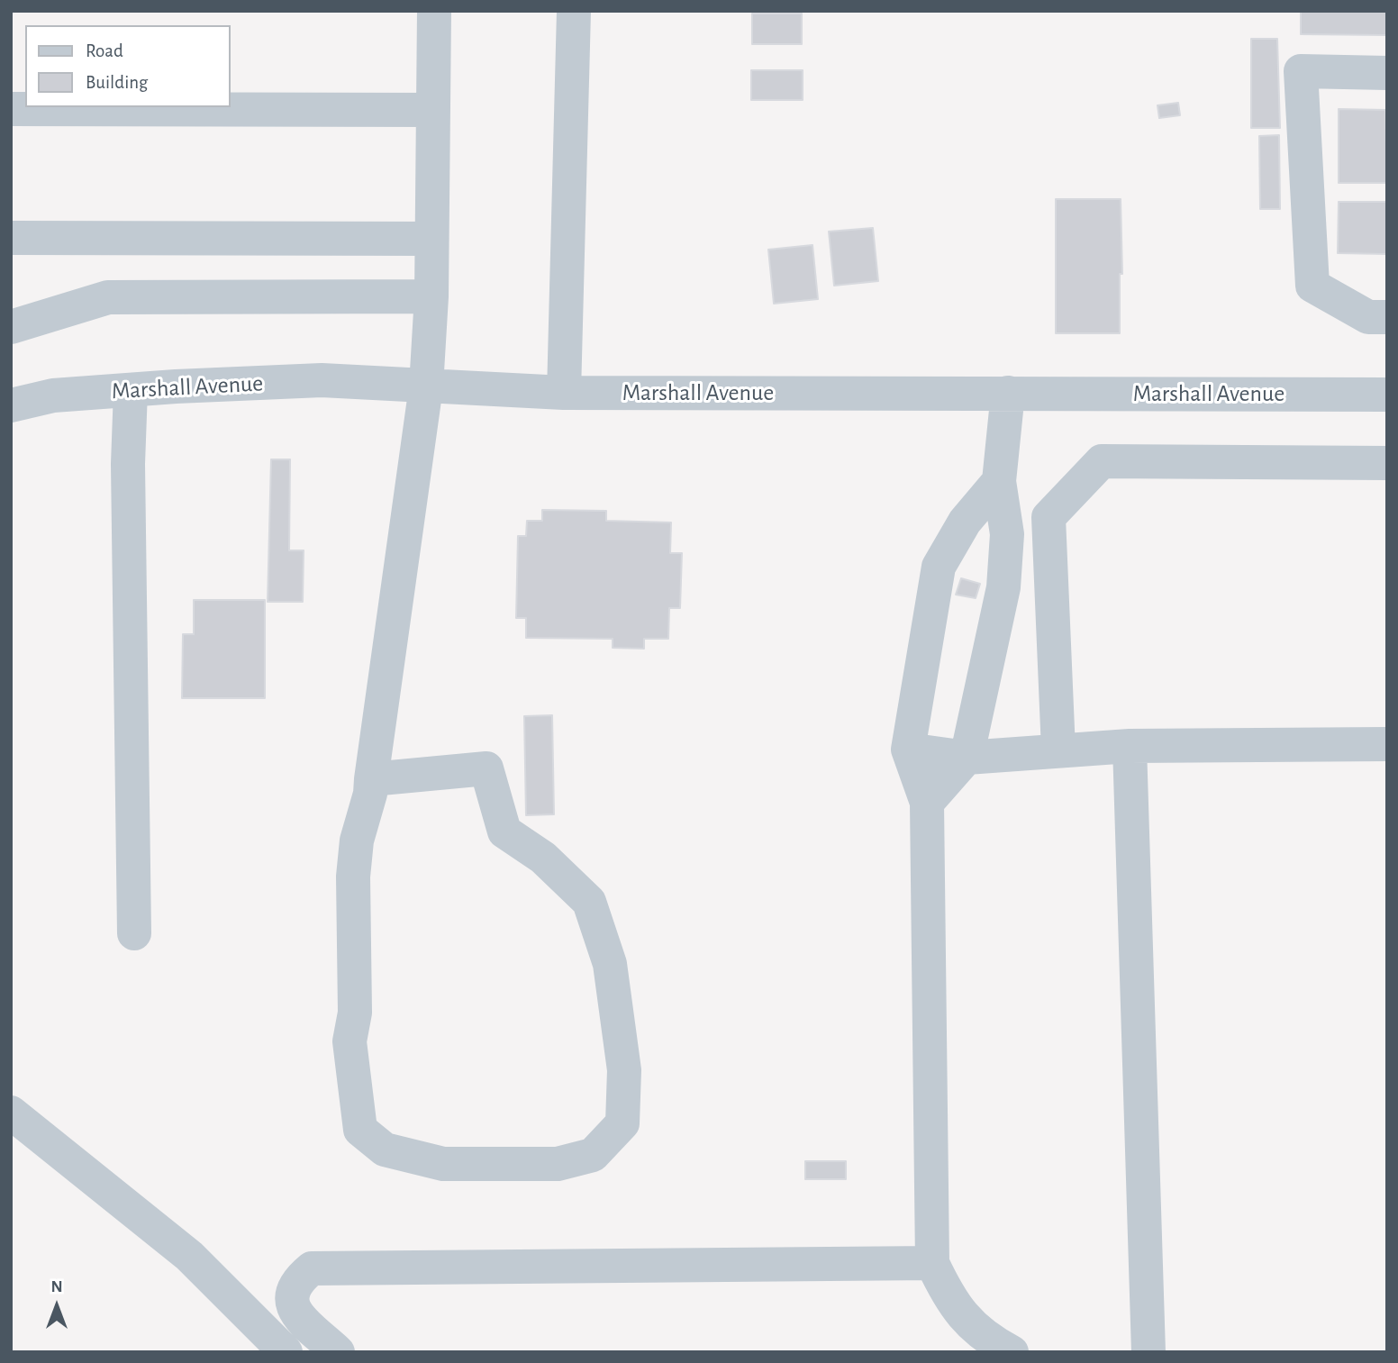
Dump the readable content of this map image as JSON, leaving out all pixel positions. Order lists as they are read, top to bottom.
{
  "streets": {
    "street": ["Marshall Avenue"]
  },
  "legend": ["Road", "Building"],
  "north": "top"
}
